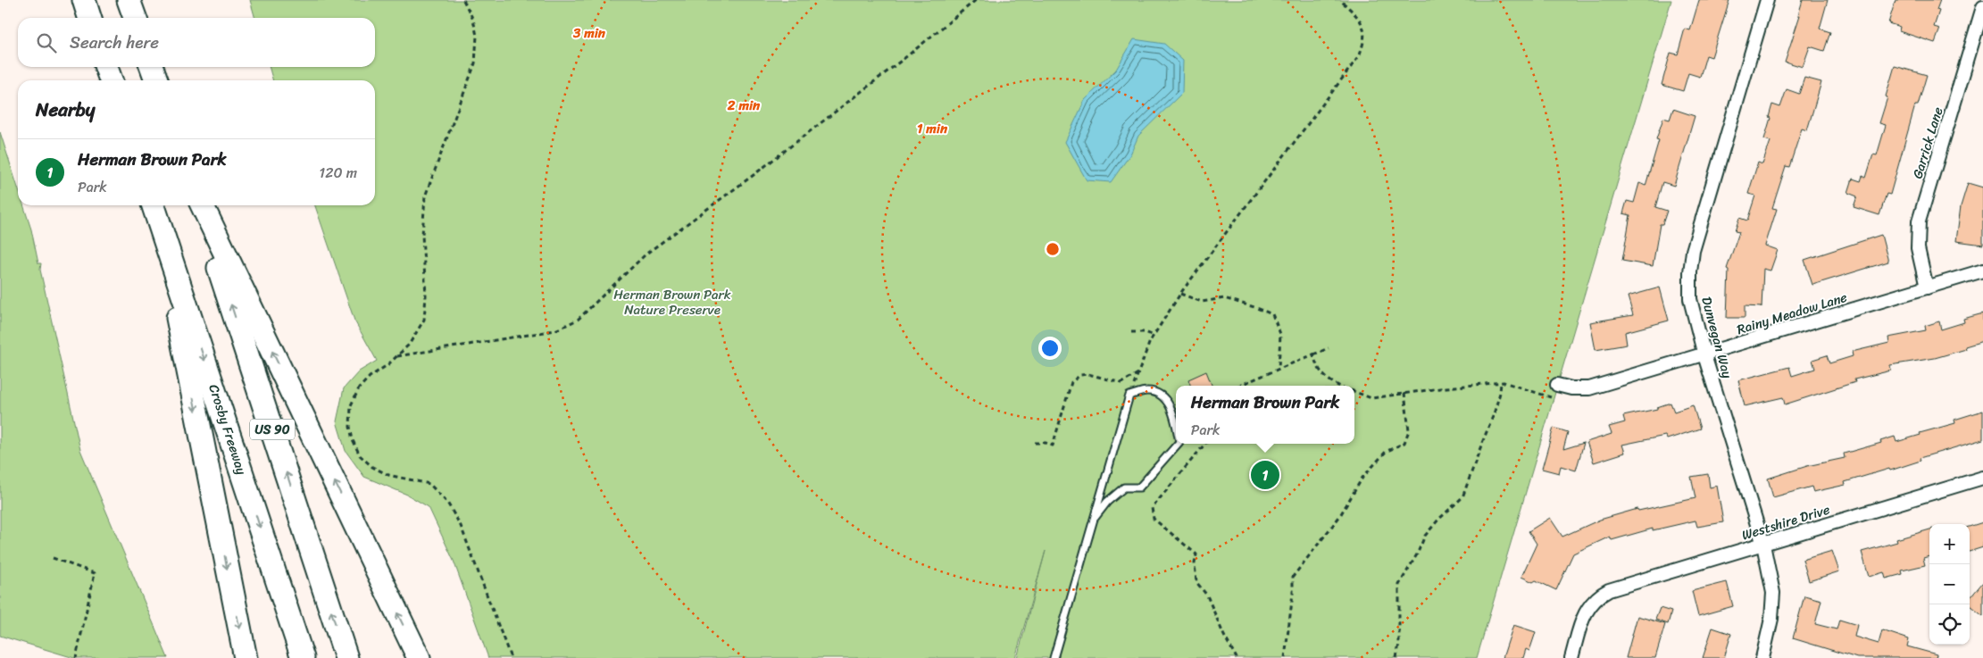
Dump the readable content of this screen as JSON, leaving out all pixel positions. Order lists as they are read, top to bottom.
{
  "streets": {
    "highway": ["Crosby Freeway", "US 90"],
    "street": [
      "Garrick Lane",
      "Rainy Meadow Lane",
      "Dunvegan Way",
      "Westshire Drive"
    ]
  },
  "crossings": [
    ["Garrick Lane", "Rainy Meadow Lane"],
    ["Rainy Meadow Lane", "Dunvegan Way"],
    ["Dunvegan Way", "Westshire Drive"]
  ],
  "parks": ["Herman Brown Park Nature Preserve"],
  "page": {
    "search": "Search here",
    "heading": "Nearby",
    "list": [
      {
        "mark": "1",
        "name": "Herman Brown Park",
        "note": "Park",
        "value": "120 m"
      }
    ],
    "popup": ["Herman Brown Park", "Park"],
    "pins": "1",
    "map_buttons": ["+", "−"]
  },
  "rings": ["3 min", "2 min", "1 min"]
}
